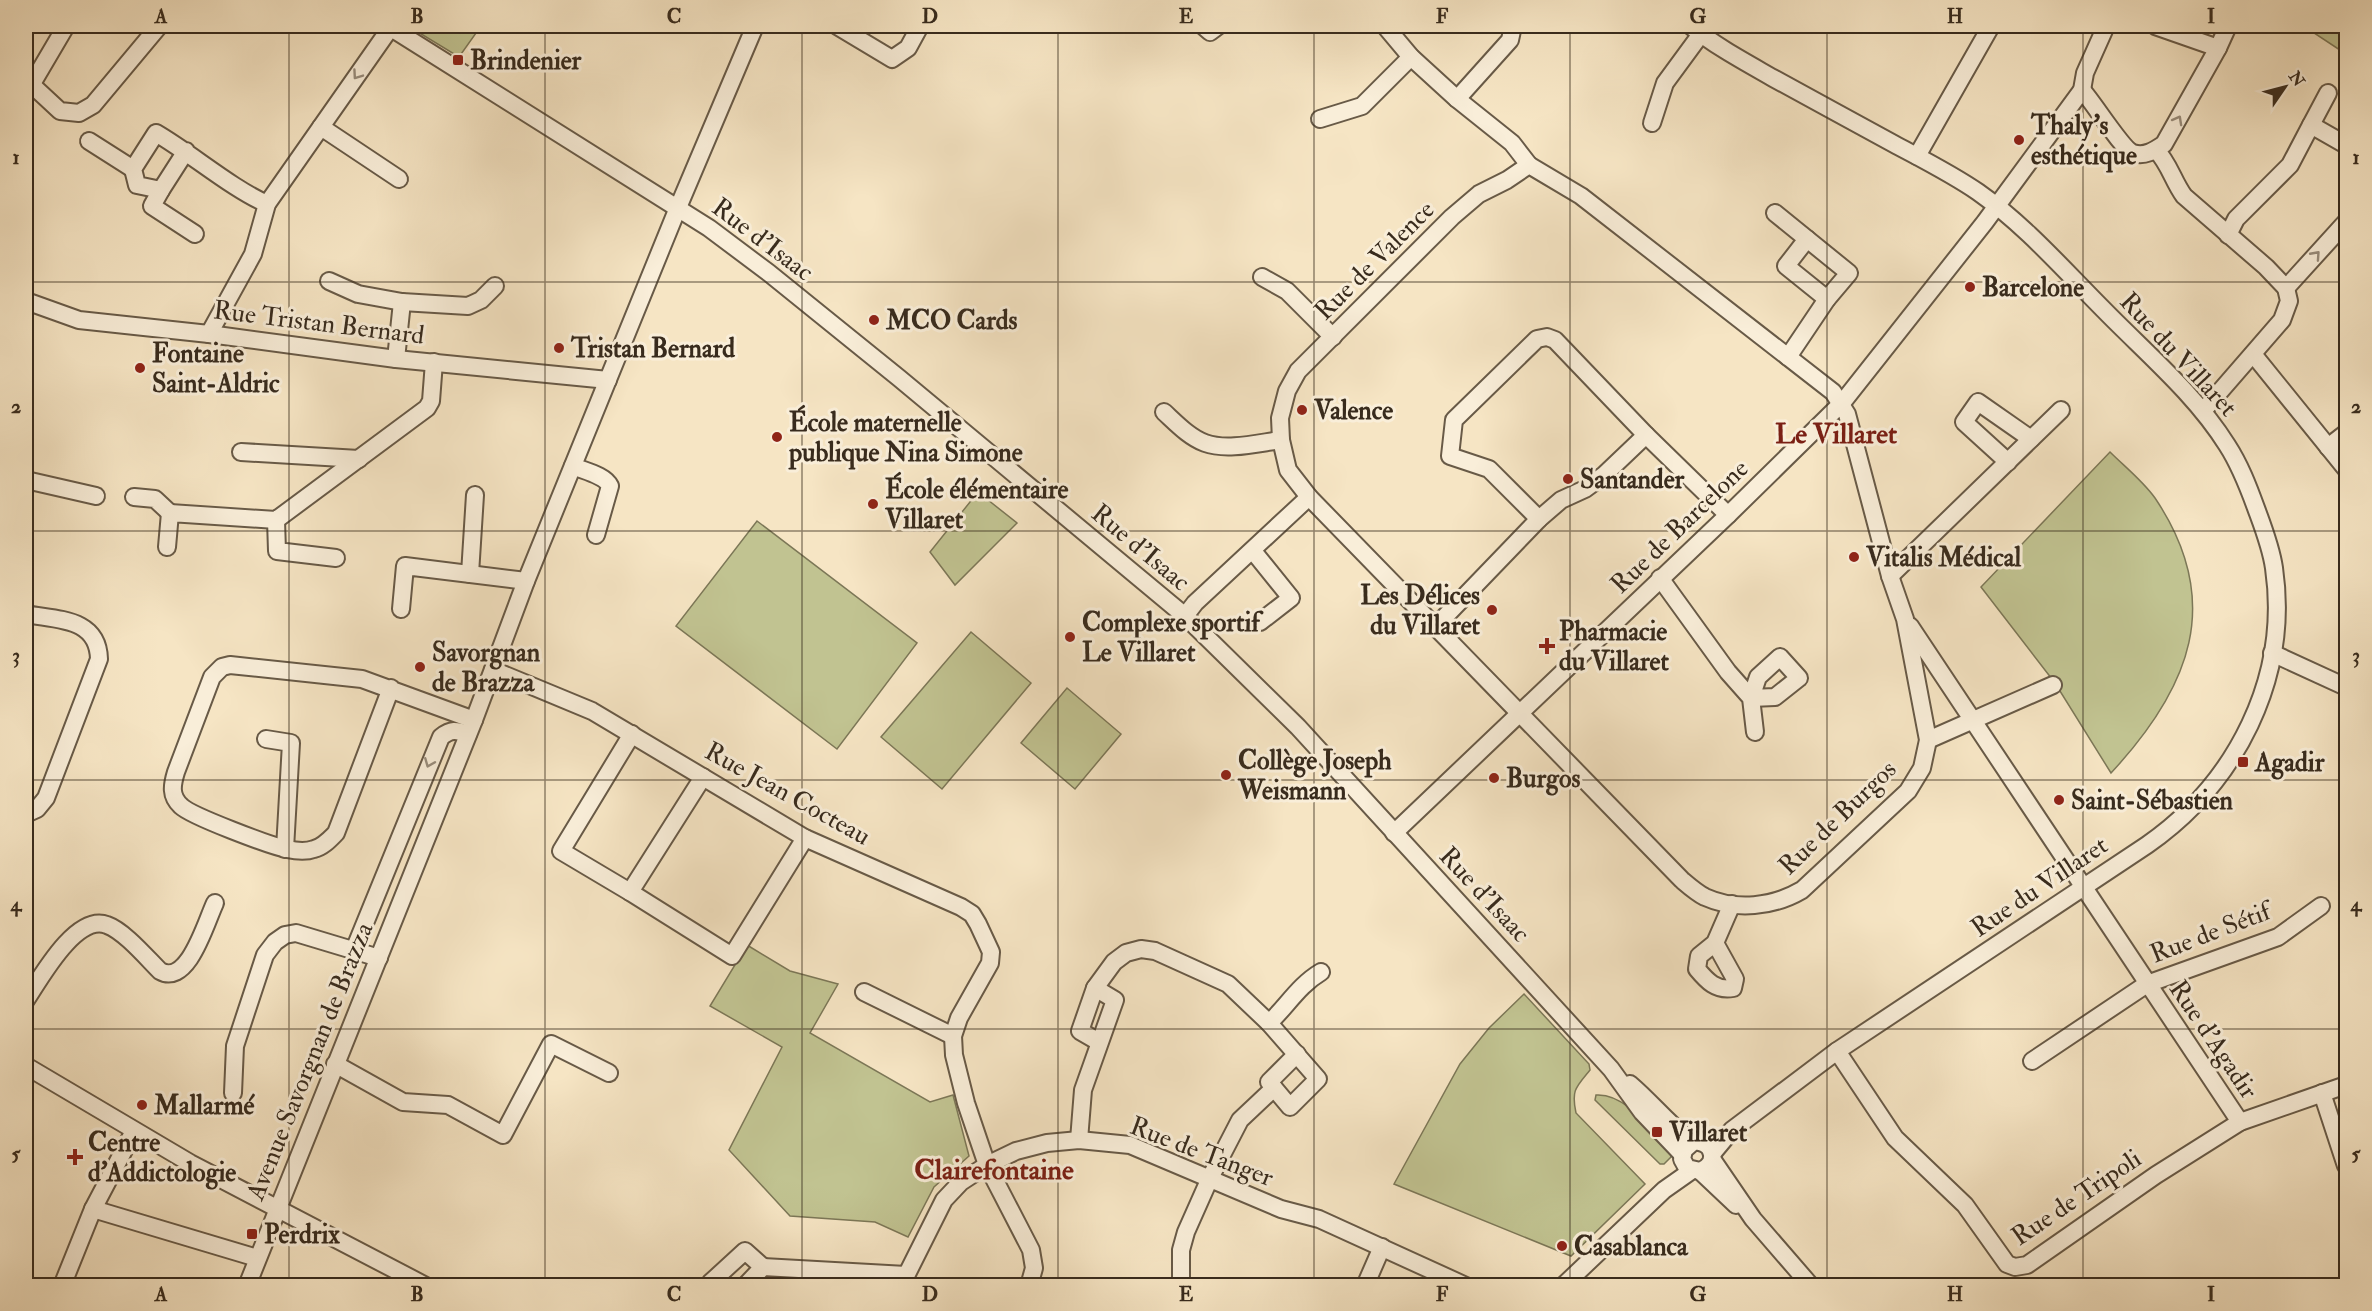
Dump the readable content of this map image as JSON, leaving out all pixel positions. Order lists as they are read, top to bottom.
{
  "streets": {
    "street": [
      "Rue d'Isaac",
      "Rue de Valence",
      "Rue Tristan Bernard",
      "Rue du Villaret",
      "Rue de Barcelone",
      "Rue Jean Cocteau",
      "Rue de Burgos",
      "Rue de Sétif",
      "Rue d'Agadir",
      "Avenue Savorgnan de Brazza",
      "Rue de Tanger",
      "Rue de Tripoli"
    ]
  },
  "crossings": [
    ["Rue d'Isaac", "Rue du Villaret"],
    ["Rue d'Isaac", "Rue de Barcelone"],
    ["Rue d'Isaac", "Avenue Savorgnan de Brazza"],
    ["Rue de Valence", "Rue de Barcelone"],
    ["Rue de Valence", "Rue de Burgos"],
    ["Rue Tristan Bernard", "Avenue Savorgnan de Brazza"],
    ["Rue du Villaret", "Rue de Barcelone"],
    ["Rue du Villaret", "Rue d'Agadir"],
    ["Rue du Villaret", "Rue de Tripoli"],
    ["Rue de Barcelone", "Rue de Burgos"],
    ["Rue Jean Cocteau", "Avenue Savorgnan de Brazza"],
    ["Rue Jean Cocteau", "Rue de Tanger"],
    ["Rue de Burgos", "Rue d'Agadir"],
    ["Rue de Sétif", "Rue d'Agadir"],
    ["Rue d'Agadir", "Rue de Tripoli"]
  ],
  "districts": ["Le Villaret", "Clairefontaine"],
  "places": {
    "transit": [
      "Brindenier",
      "Agadir",
      "Villaret",
      "Perdrix"
    ],
    "other": [
      "Thaly's esthétique",
      "Barcelone",
      "MCO Cards",
      "Tristan Bernard",
      "Fontaine Saint-Aldric",
      "Valence",
      "École maternelle publique Nina Simone",
      "Santander",
      "École élémentaire Villaret",
      "Vitalis Médical",
      "Les Délices du Villaret",
      "Complexe sportif Le Villaret",
      "Savorgnan de Brazza",
      "Collège Joseph Weismann",
      "Burgos",
      "Saint-Sébastien",
      "Mallarmé",
      "Casablanca"
    ],
    "health": ["Pharmacie du Villaret", "Centre d'Addictologie"]
  },
  "north": "top right",
  "grid": {
    "columns": [
      "A",
      "B",
      "C",
      "D",
      "E",
      "F",
      "G",
      "H",
      "I"
    ],
    "rows": [
      "1",
      "2",
      "3",
      "4",
      "5"
    ]
  }
}
